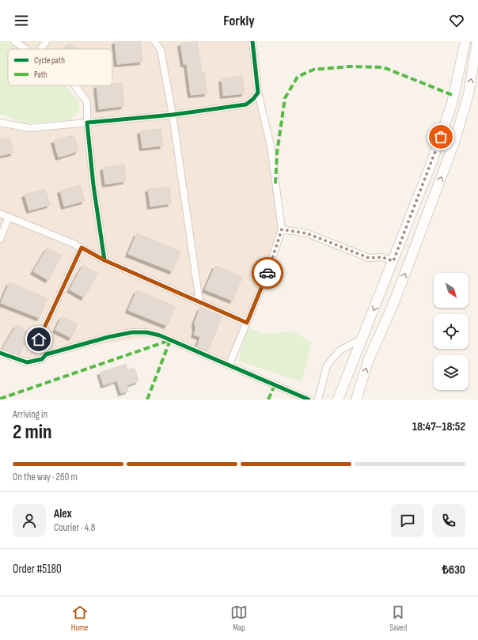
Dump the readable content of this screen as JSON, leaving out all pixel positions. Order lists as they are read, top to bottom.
{
  "legend": ["Cycle path", "Path"],
  "north": "bottom right",
  "page": {
    "header": "Forkly",
    "heading": ["2 min", "Arriving in", "18:47–18:52"],
    "panel": [
      "Alex",
      "Courier · 4.8",
      "Order #5180",
      "₺630"
    ],
    "bar": "On the way · 260 m",
    "tabs": ["Home", "Map", "Saved"]
  }
}
